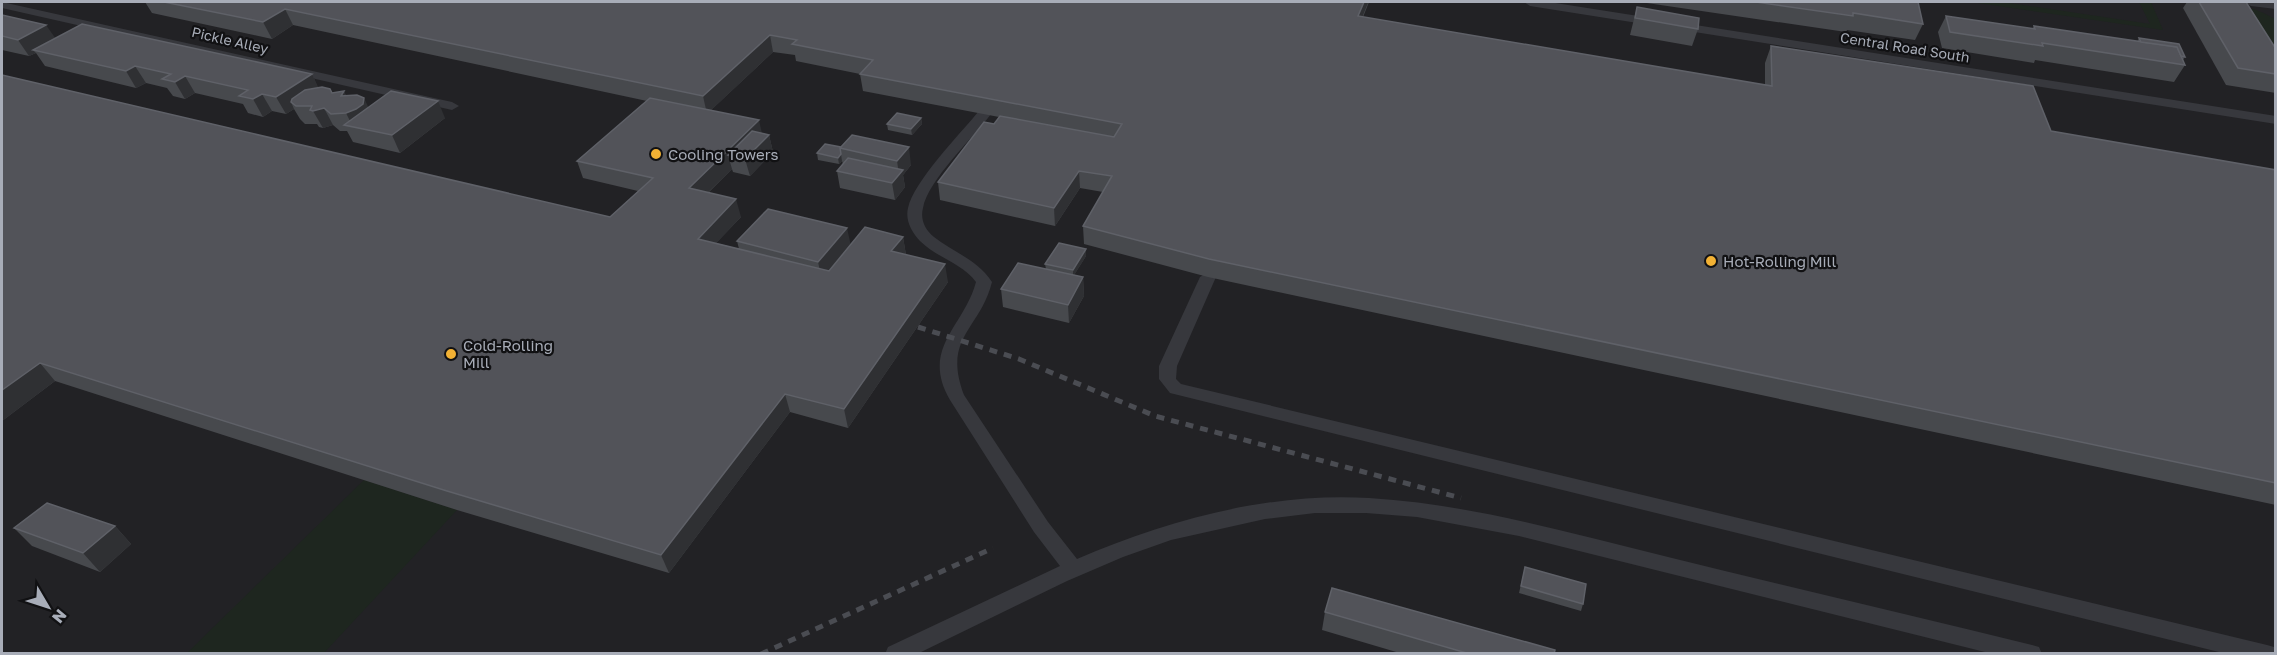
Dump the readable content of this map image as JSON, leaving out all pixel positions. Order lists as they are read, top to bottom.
{
  "streets": {
    "lane": ["Pickle Alley", "Central Road South"]
  },
  "places": ["Cooling Towers", "Hot-Rolling Mill", "Cold-Rolling Mill"],
  "north": "bottom right"
}
